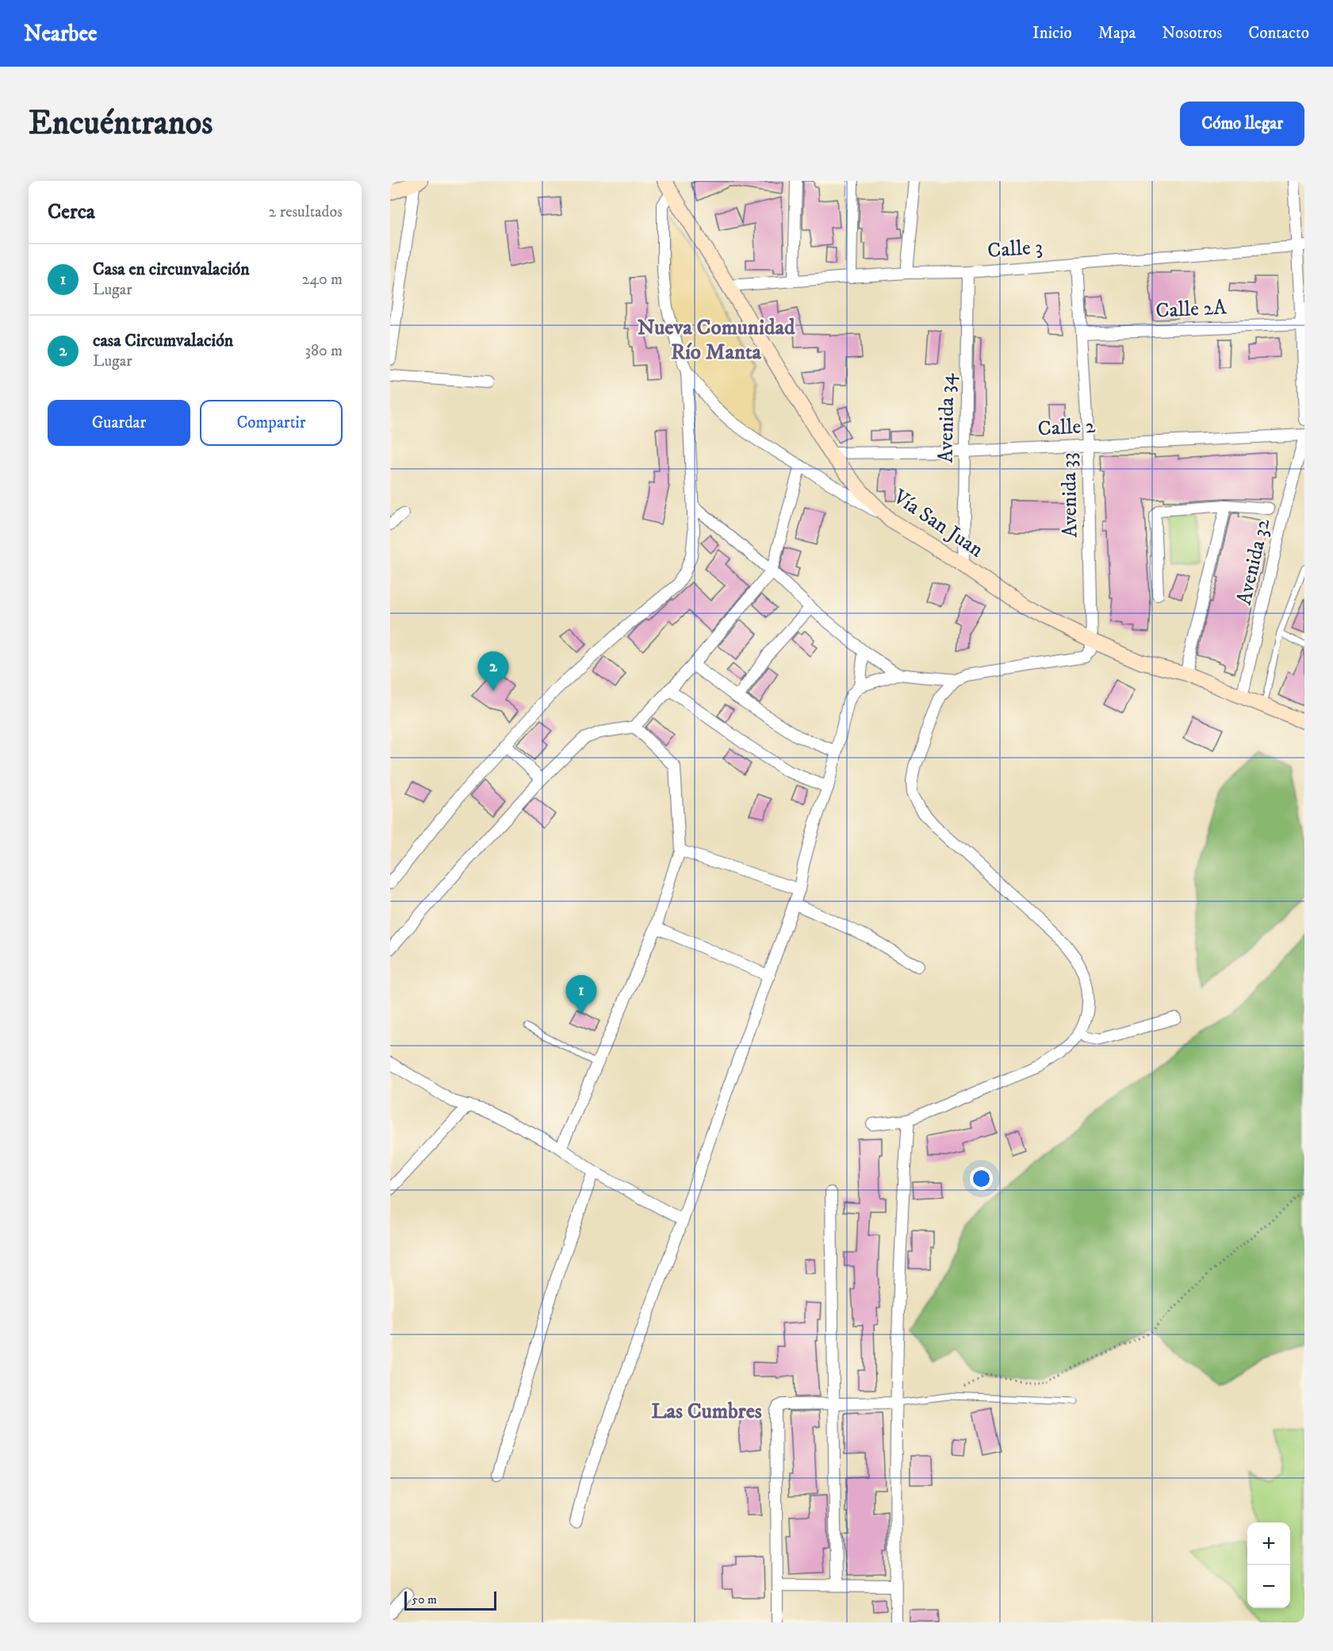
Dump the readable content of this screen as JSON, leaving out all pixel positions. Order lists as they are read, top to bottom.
{
  "streets": {
    "street": [
      "Calle 3",
      "Calle 2A",
      "Avenida 34",
      "Calle 2",
      "Avenida 33",
      "Vía San Juan",
      "Avenida 32"
    ]
  },
  "crossings": [
    ["Calle 3", "Avenida 34"],
    ["Calle 3", "Avenida 33"],
    ["Calle 3", "Vía San Juan"],
    ["Calle 2A", "Avenida 33"],
    ["Avenida 34", "Calle 2"],
    ["Avenida 34", "Vía San Juan"],
    ["Calle 2", "Avenida 33"],
    ["Calle 2", "Vía San Juan"],
    ["Calle 2", "Avenida 32"],
    ["Avenida 33", "Vía San Juan"],
    ["Vía San Juan", "Avenida 32"]
  ],
  "districts": ["Nueva Comunidad Río Manta", "Las Cumbres"],
  "scale_bar": "50 m",
  "page": {
    "header": "Nearbee",
    "nav": [
      "Inicio",
      "Mapa",
      "Nosotros",
      "Contacto"
    ],
    "buttons": [
      "Cómo llegar",
      ["Guardar", "Compartir"]
    ],
    "title": "Encuéntranos",
    "heading": ["Cerca", "2 resultados"],
    "list": [
      {
        "mark": "1",
        "name": "Casa en circunvalación",
        "note": "Lugar",
        "value": "240 m"
      },
      {
        "mark": "2",
        "name": "casa Circumvalación",
        "note": "Lugar",
        "value": "380 m"
      }
    ],
    "pins": ["2", "1"],
    "map_buttons": ["+", "−"],
    "scale": "50 m"
  }
}
